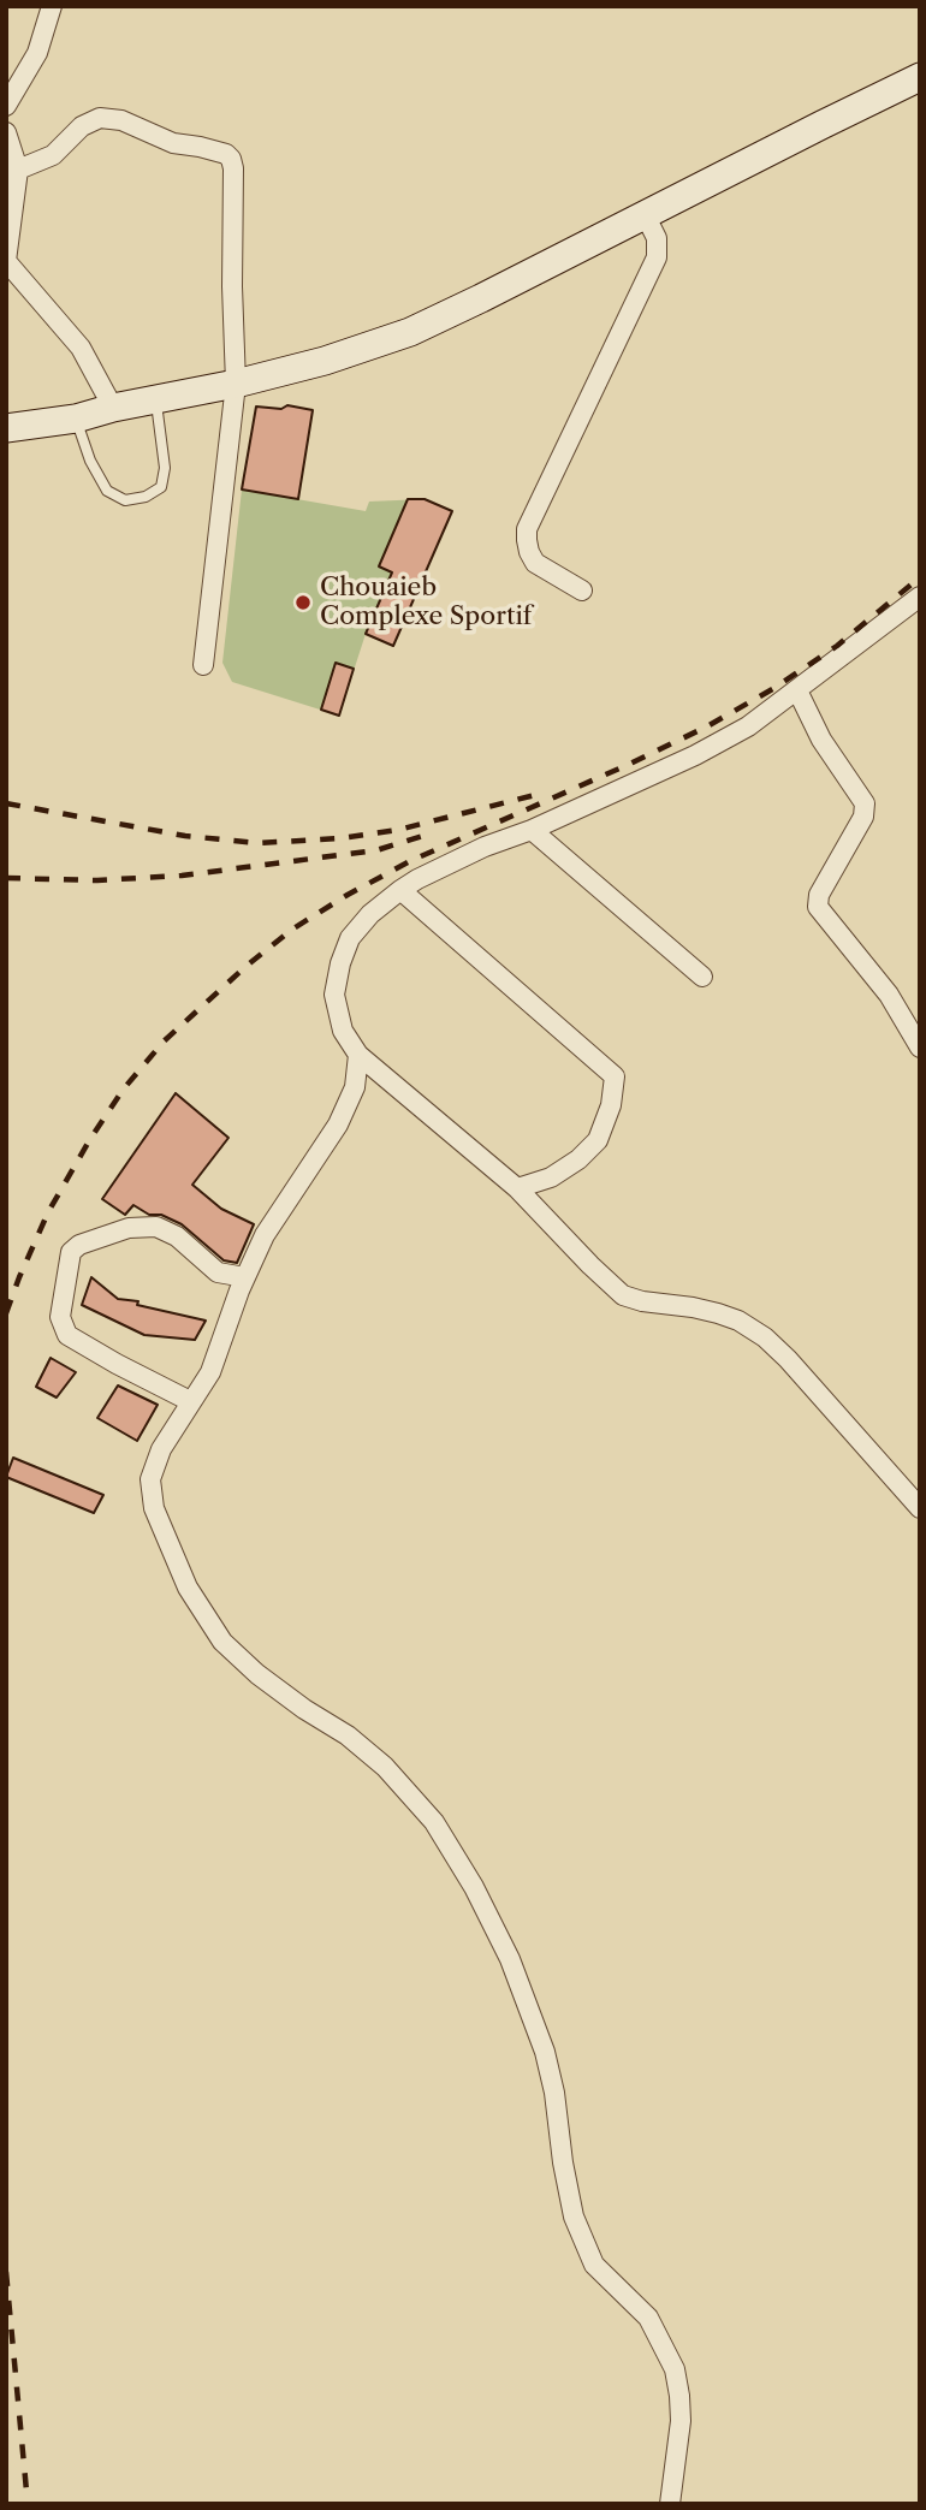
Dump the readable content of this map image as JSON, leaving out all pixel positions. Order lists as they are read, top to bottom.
{
  "places": ["Chouaieb Complexe Sportif"]
}
